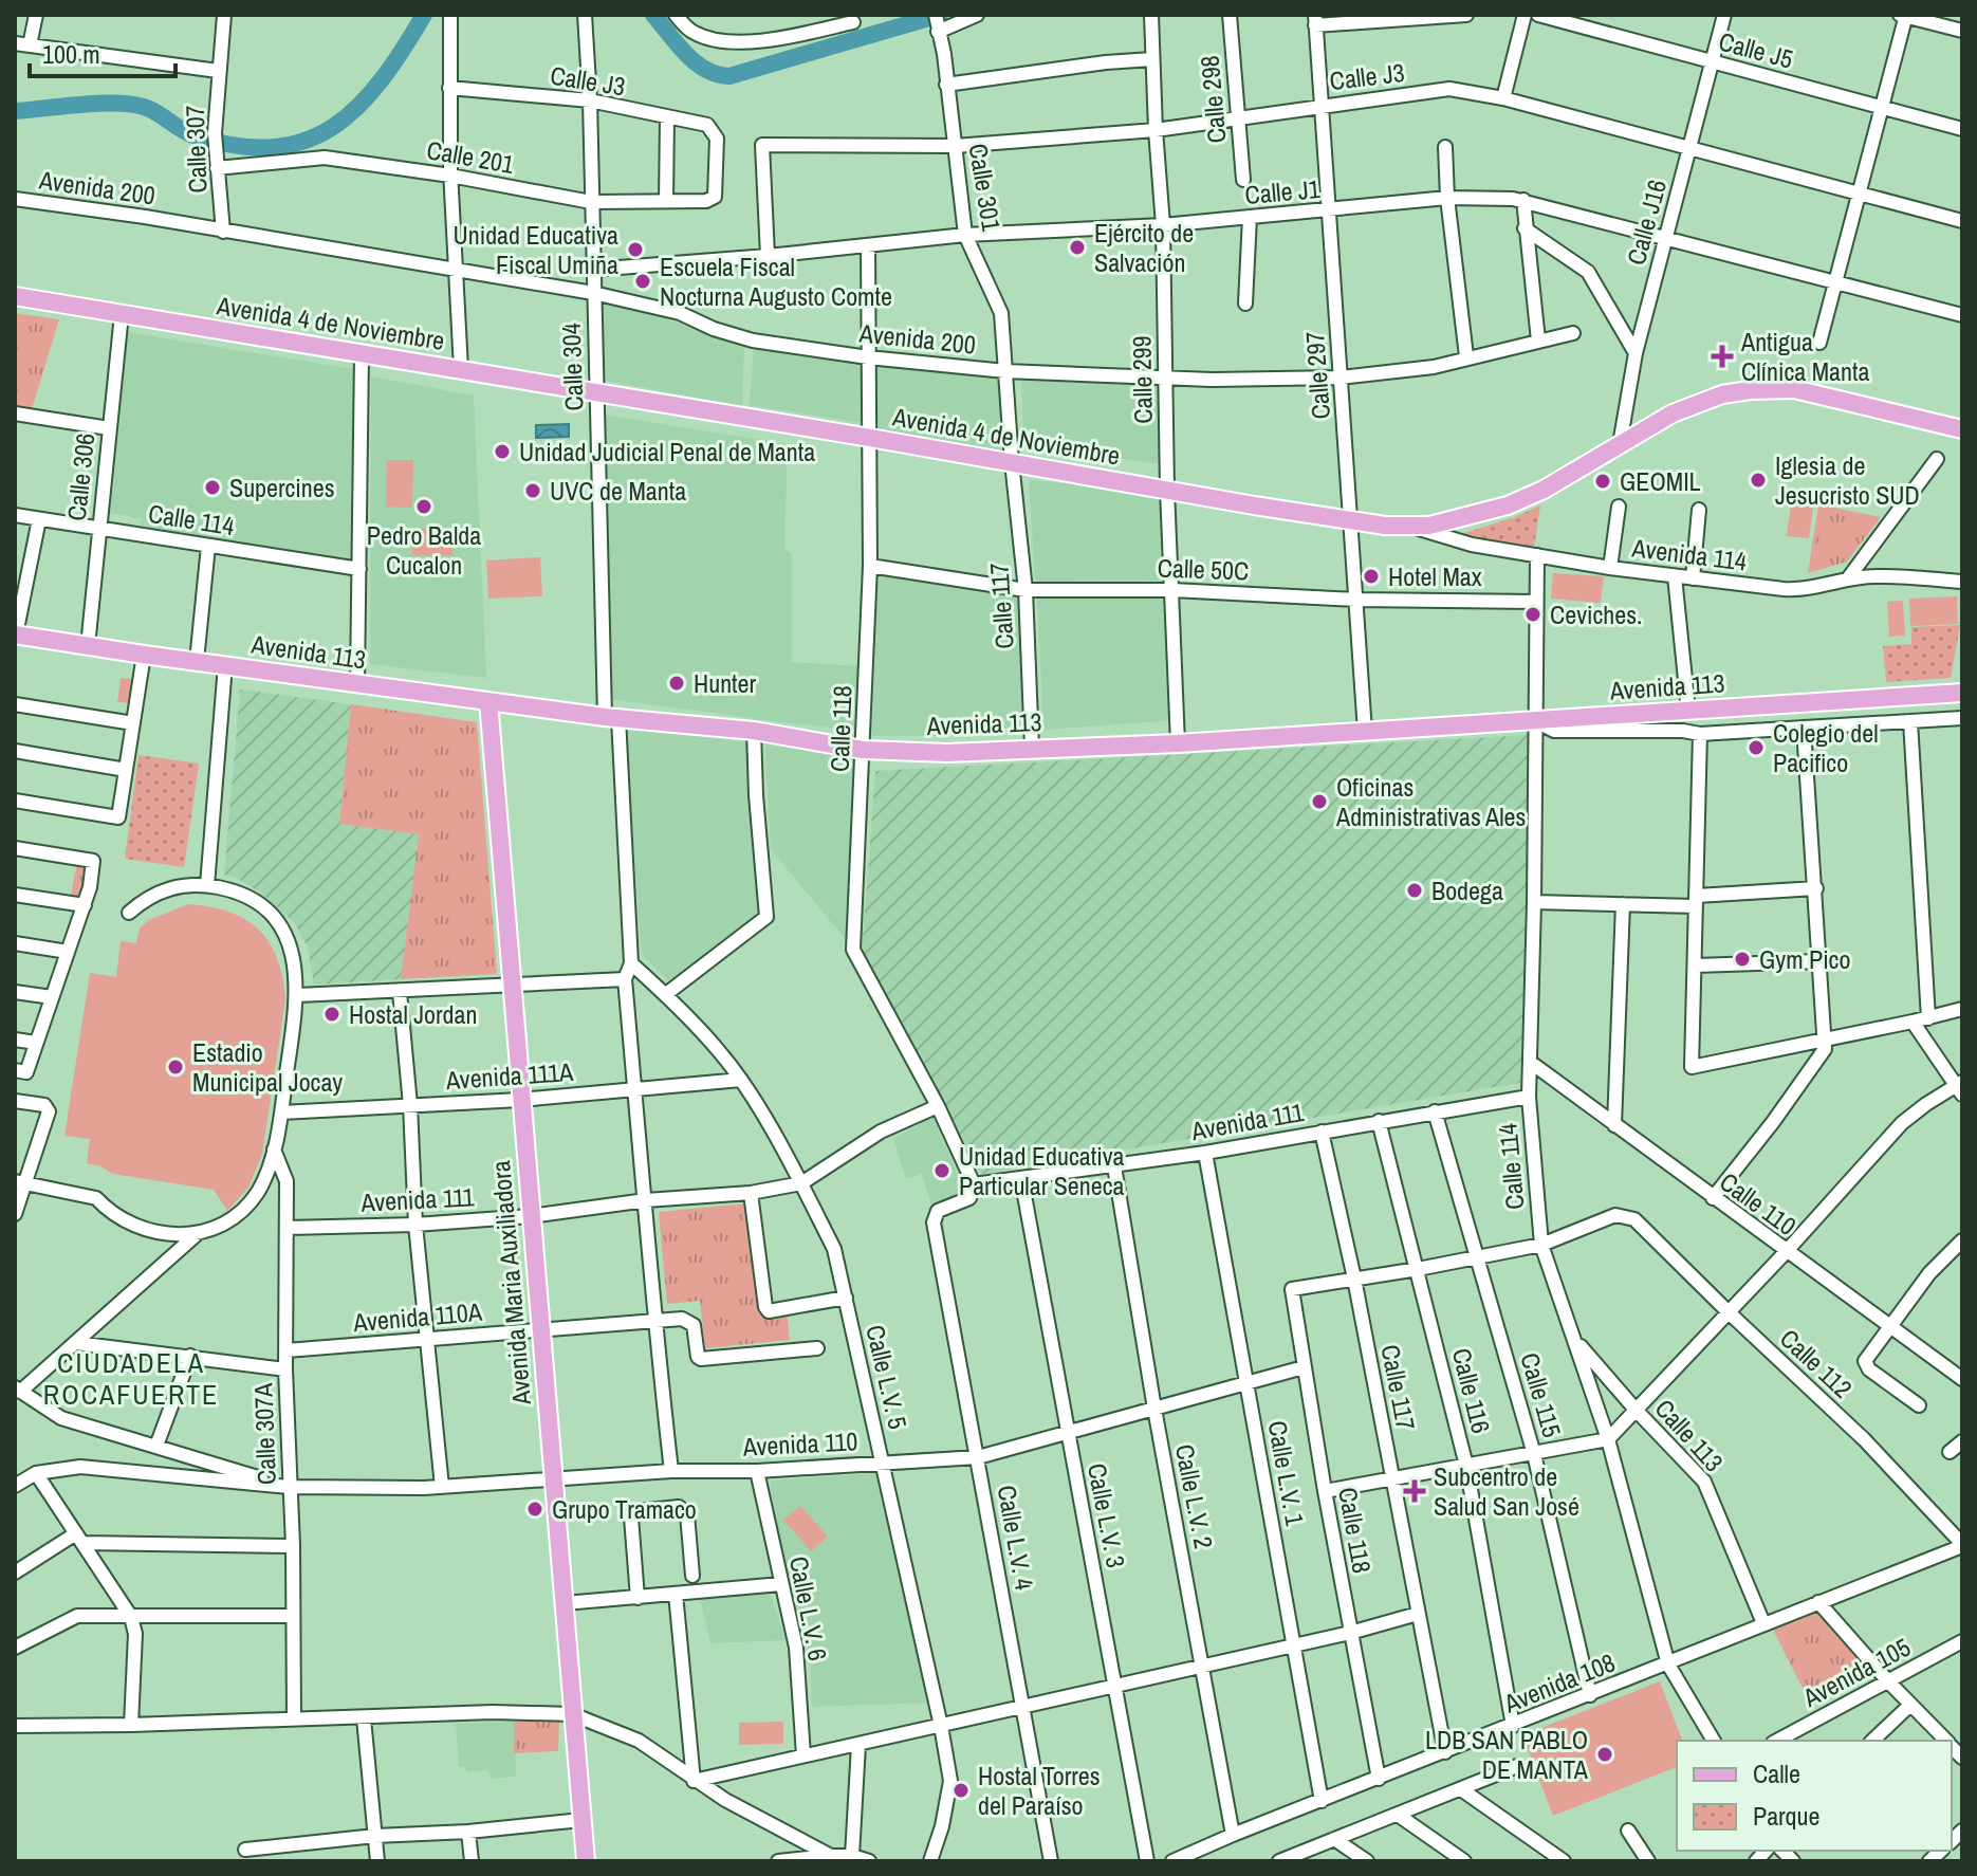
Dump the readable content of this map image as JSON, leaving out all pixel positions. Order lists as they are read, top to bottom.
{
  "streets": {
    "main road": ["Avenida 4 de Noviembre", "Avenida 113", "Avenida Maria Auxiliadora"],
    "street": [
      "Calle J5",
      "Calle J3",
      "Calle 298",
      "Calle 307",
      "Calle 201",
      "Avenida 200",
      "Calle 301",
      "Calle J1",
      "Calle J16",
      "Calle 304",
      "Calle 297",
      "Calle 299",
      "Calle 306",
      "Calle 114",
      "Avenida 114",
      "Calle 50C",
      "Calle 117",
      "Calle 118",
      "Avenida 111A",
      "Avenida 111",
      "Calle 110",
      "Avenida 110A",
      "Calle 112",
      "Calle L.V. 5",
      "Calle 116",
      "Calle 115",
      "Calle 307A",
      "Calle 113",
      "Avenida 110",
      "Calle L.V. 1",
      "Calle L.V. 2",
      "Calle L.V. 3",
      "Calle L.V. 4",
      "Calle L.V. 6",
      "Avenida 105",
      "Avenida 108"
    ]
  },
  "crossings": [
    ["Calle J5", "Calle J16"],
    ["Calle J3", "Calle 298"],
    ["Calle J3", "Calle 201"],
    ["Calle J3", "Calle 301"],
    ["Calle J3", "Calle J1"],
    ["Calle J3", "Calle J16"],
    ["Calle J3", "Calle 304"],
    ["Calle J3", "Calle 297"],
    ["Calle J3", "Calle 299"],
    ["Calle 307", "Calle 201"],
    ["Calle 307", "Avenida 200"],
    ["Calle 201", "Calle 304"],
    ["Avenida 200", "Calle 301"],
    ["Avenida 200", "Calle 304"],
    ["Avenida 200", "Calle 297"],
    ["Avenida 200", "Calle 299"],
    ["Avenida 200", "Calle 118"],
    ["Calle 301", "Calle J1"],
    ["Calle 301", "Avenida 4 de Noviembre"],
    ["Calle 301", "Calle 117"],
    ["Calle J1", "Calle J16"],
    ["Calle J1", "Calle 304"],
    ["Calle J1", "Calle 297"],
    ["Calle J1", "Calle 299"],
    ["Calle J1", "Calle 118"],
    ["Calle J16", "Avenida 4 de Noviembre"],
    ["Avenida 4 de Noviembre", "Calle 304"],
    ["Avenida 4 de Noviembre", "Calle 297"],
    ["Avenida 4 de Noviembre", "Calle 299"],
    ["Avenida 4 de Noviembre", "Calle 306"],
    ["Avenida 4 de Noviembre", "Avenida 114"],
    ["Avenida 4 de Noviembre", "Calle 117"],
    ["Avenida 4 de Noviembre", "Calle 118"],
    ["Calle 304", "Avenida 113"],
    ["Calle 304", "Calle L.V. 5"],
    ["Calle 297", "Calle 50C"],
    ["Calle 297", "Avenida 113"],
    ["Calle 299", "Calle 50C"],
    ["Calle 299", "Avenida 113"],
    ["Calle 306", "Calle 114"],
    ["Calle 306", "Avenida 113"],
    ["Calle 114", "Avenida 114"],
    ["Calle 114", "Calle 50C"],
    ["Calle 114", "Avenida 113"],
    ["Calle 114", "Avenida 111"],
    ["Calle 114", "Calle 110"],
    ["Calle 114", "Calle 112"],
    ["Calle 114", "Calle 113"],
    ["Calle 114", "Avenida 108"],
    ["Calle 50C", "Calle 117"],
    ["Calle 50C", "Calle 118"],
    ["Calle 117", "Avenida 113"],
    ["Calle 117", "Calle 118"],
    ["Calle 117", "Avenida 111"],
    ["Calle 117", "Avenida 108"],
    ["Avenida 113", "Calle 118"],
    ["Avenida 113", "Avenida Maria Auxiliadora"],
    ["Calle 118", "Avenida 111"],
    ["Calle 118", "Avenida 110"],
    ["Calle 118", "Calle L.V. 4"],
    ["Calle 118", "Avenida 108"],
    ["Avenida 111A", "Avenida Maria Auxiliadora"],
    ["Avenida 111A", "Calle L.V. 5"],
    ["Avenida 111", "Avenida Maria Auxiliadora"],
    ["Avenida 111", "Calle L.V. 5"],
    ["Avenida 111", "Calle 116"],
    ["Avenida 111", "Calle 115"],
    ["Avenida 111", "Calle 307A"],
    ["Avenida 111", "Calle L.V. 1"],
    ["Avenida 111", "Calle L.V. 2"],
    ["Avenida 111", "Calle L.V. 3"],
    ["Avenida 111", "Calle L.V. 4"],
    ["Avenida Maria Auxiliadora", "Avenida 110A"],
    ["Avenida Maria Auxiliadora", "Avenida 110"],
    ["Avenida 110A", "Calle 307A"],
    ["Calle 112", "Avenida 108"],
    ["Calle L.V. 5", "Avenida 110"],
    ["Calle 116", "Avenida 108"],
    ["Calle 115", "Avenida 108"],
    ["Calle 307A", "Avenida 110"],
    ["Calle 113", "Avenida 108"],
    ["Avenida 110", "Calle L.V. 1"],
    ["Avenida 110", "Calle L.V. 2"],
    ["Avenida 110", "Calle L.V. 3"],
    ["Avenida 110", "Calle L.V. 4"],
    ["Avenida 110", "Calle L.V. 6"],
    ["Calle L.V. 1", "Avenida 108"],
    ["Calle L.V. 2", "Avenida 108"]
  ],
  "districts": ["CIUDADELA ROCAFUERTE"],
  "places": {
    "other": [
      "Ejército de Salvación",
      "Unidad Educativa Fiscal Umiña",
      "Escuela Fiscal Nocturna Augusto Comte",
      "Unidad Judicial Penal de Manta",
      "Iglesia de Jesucristo SUD",
      "GEOMIL",
      "Supercines",
      "UVC de Manta",
      "Pedro Balda Cucalon",
      "Hotel Max",
      "Ceviches.",
      "Hunter",
      "Colegio del Pacifico",
      "Oficinas Administrativas Ales",
      "Bodega",
      "Gym Pico",
      "Hostal Jordan",
      "Estadio Municipal Jocay",
      "Unidad Educativa Particular Seneca",
      "Grupo Tramaco",
      "LDB SAN PABLO DE MANTA",
      "Hostal Torres del Paraíso"
    ],
    "health": ["Antigua Clínica Manta", "Subcentro de Salud San José"]
  },
  "legend": ["Calle", "Parque"],
  "scale_bar": "100 m"
}
